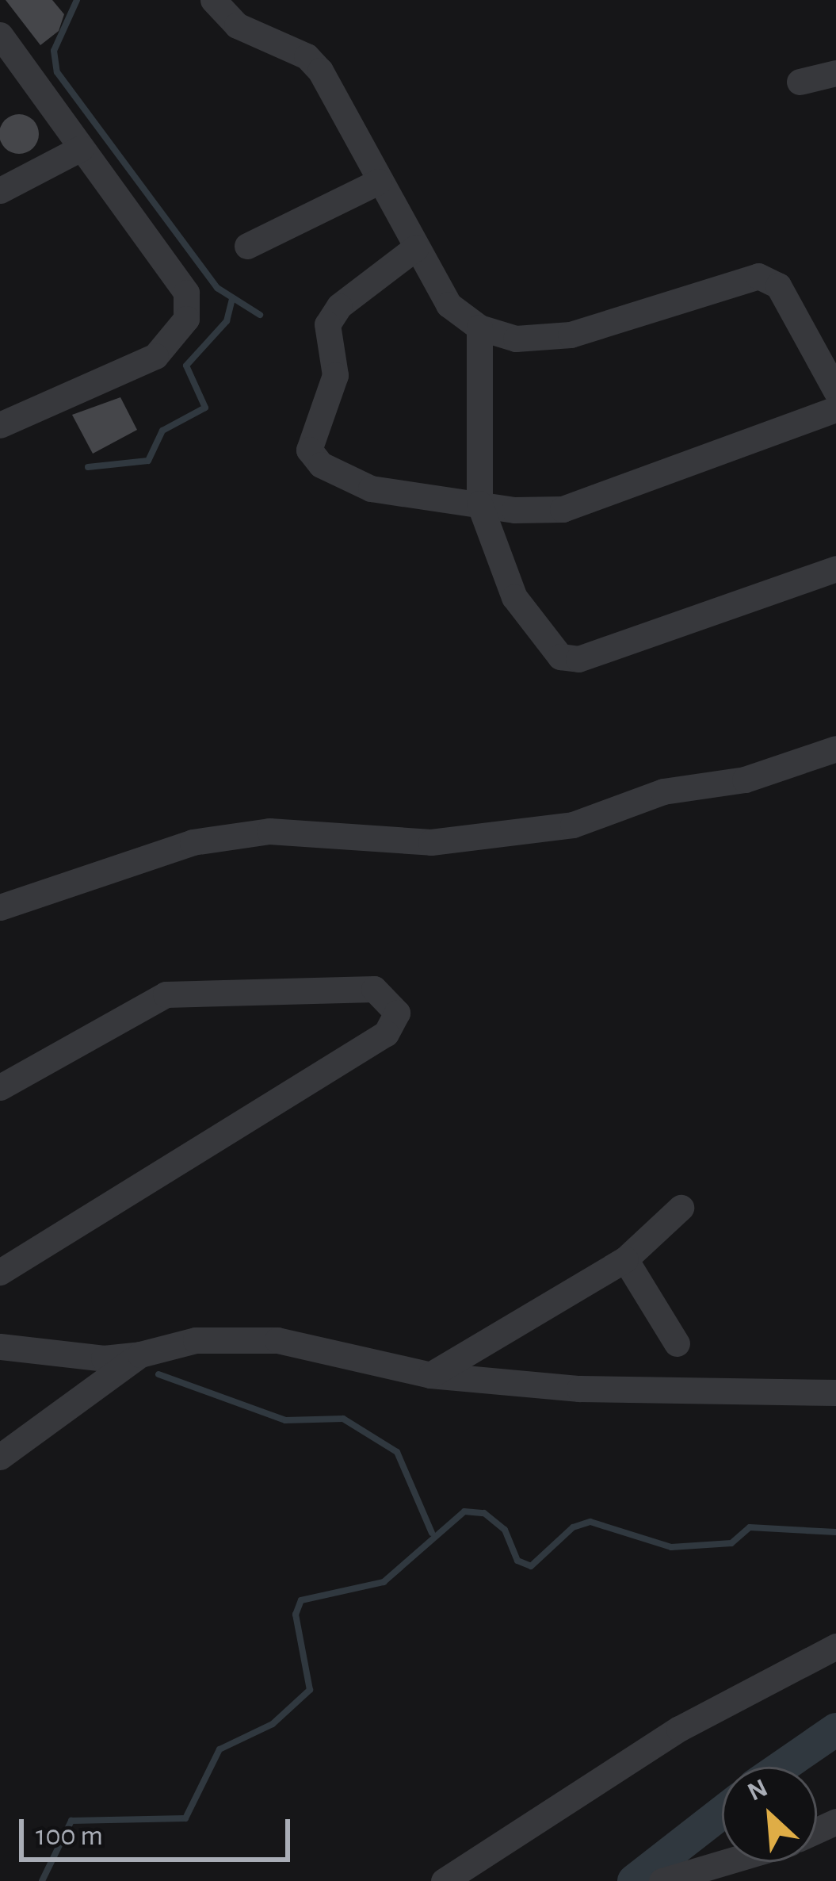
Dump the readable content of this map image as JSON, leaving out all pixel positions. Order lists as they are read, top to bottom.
{
  "scale_bar": "100 m",
  "north": "top left"
}
